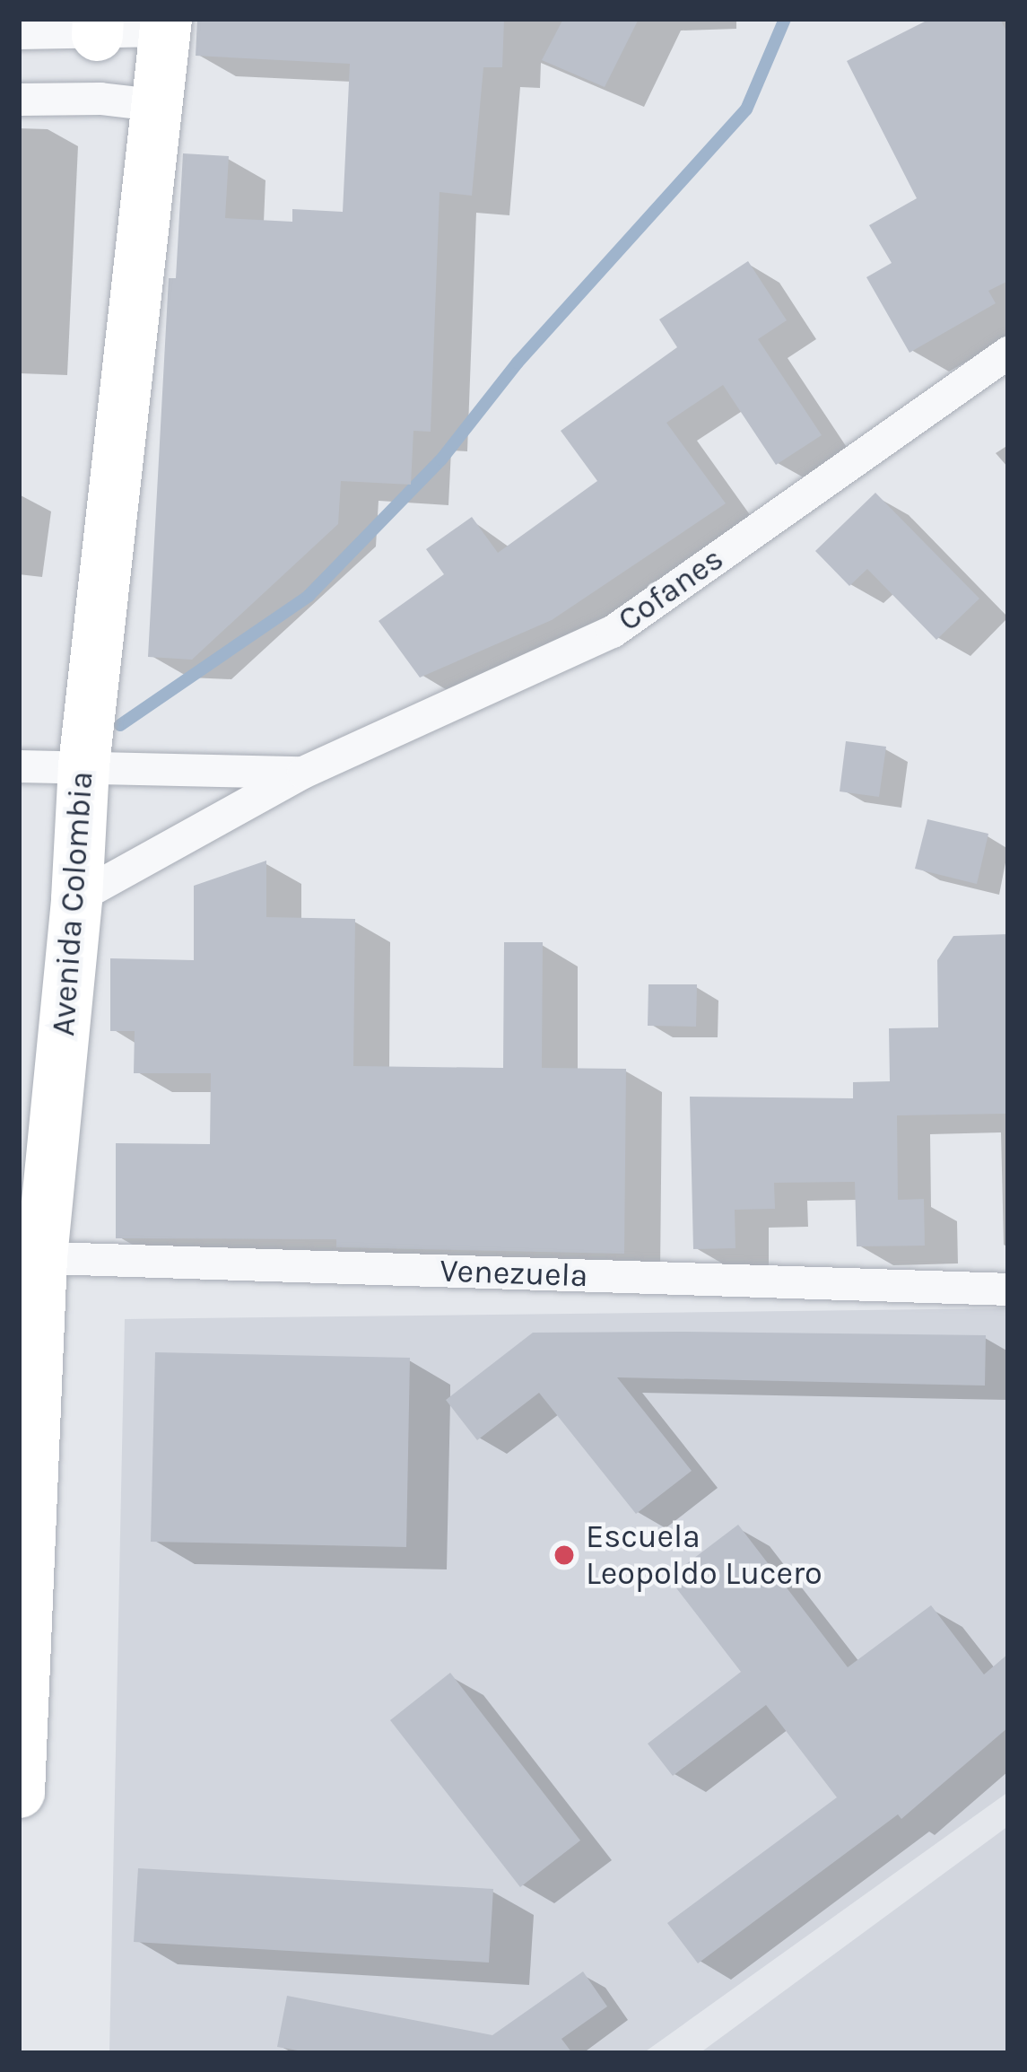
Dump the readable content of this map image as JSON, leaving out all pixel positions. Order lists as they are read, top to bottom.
{
  "streets": {
    "main road": ["Avenida Colombia"],
    "street": ["Cofanes", "Venezuela"]
  },
  "crossings": [
    ["Cofanes", "Avenida Colombia"],
    ["Avenida Colombia", "Venezuela"]
  ],
  "places": ["Escuela Leopoldo Lucero"]
}
